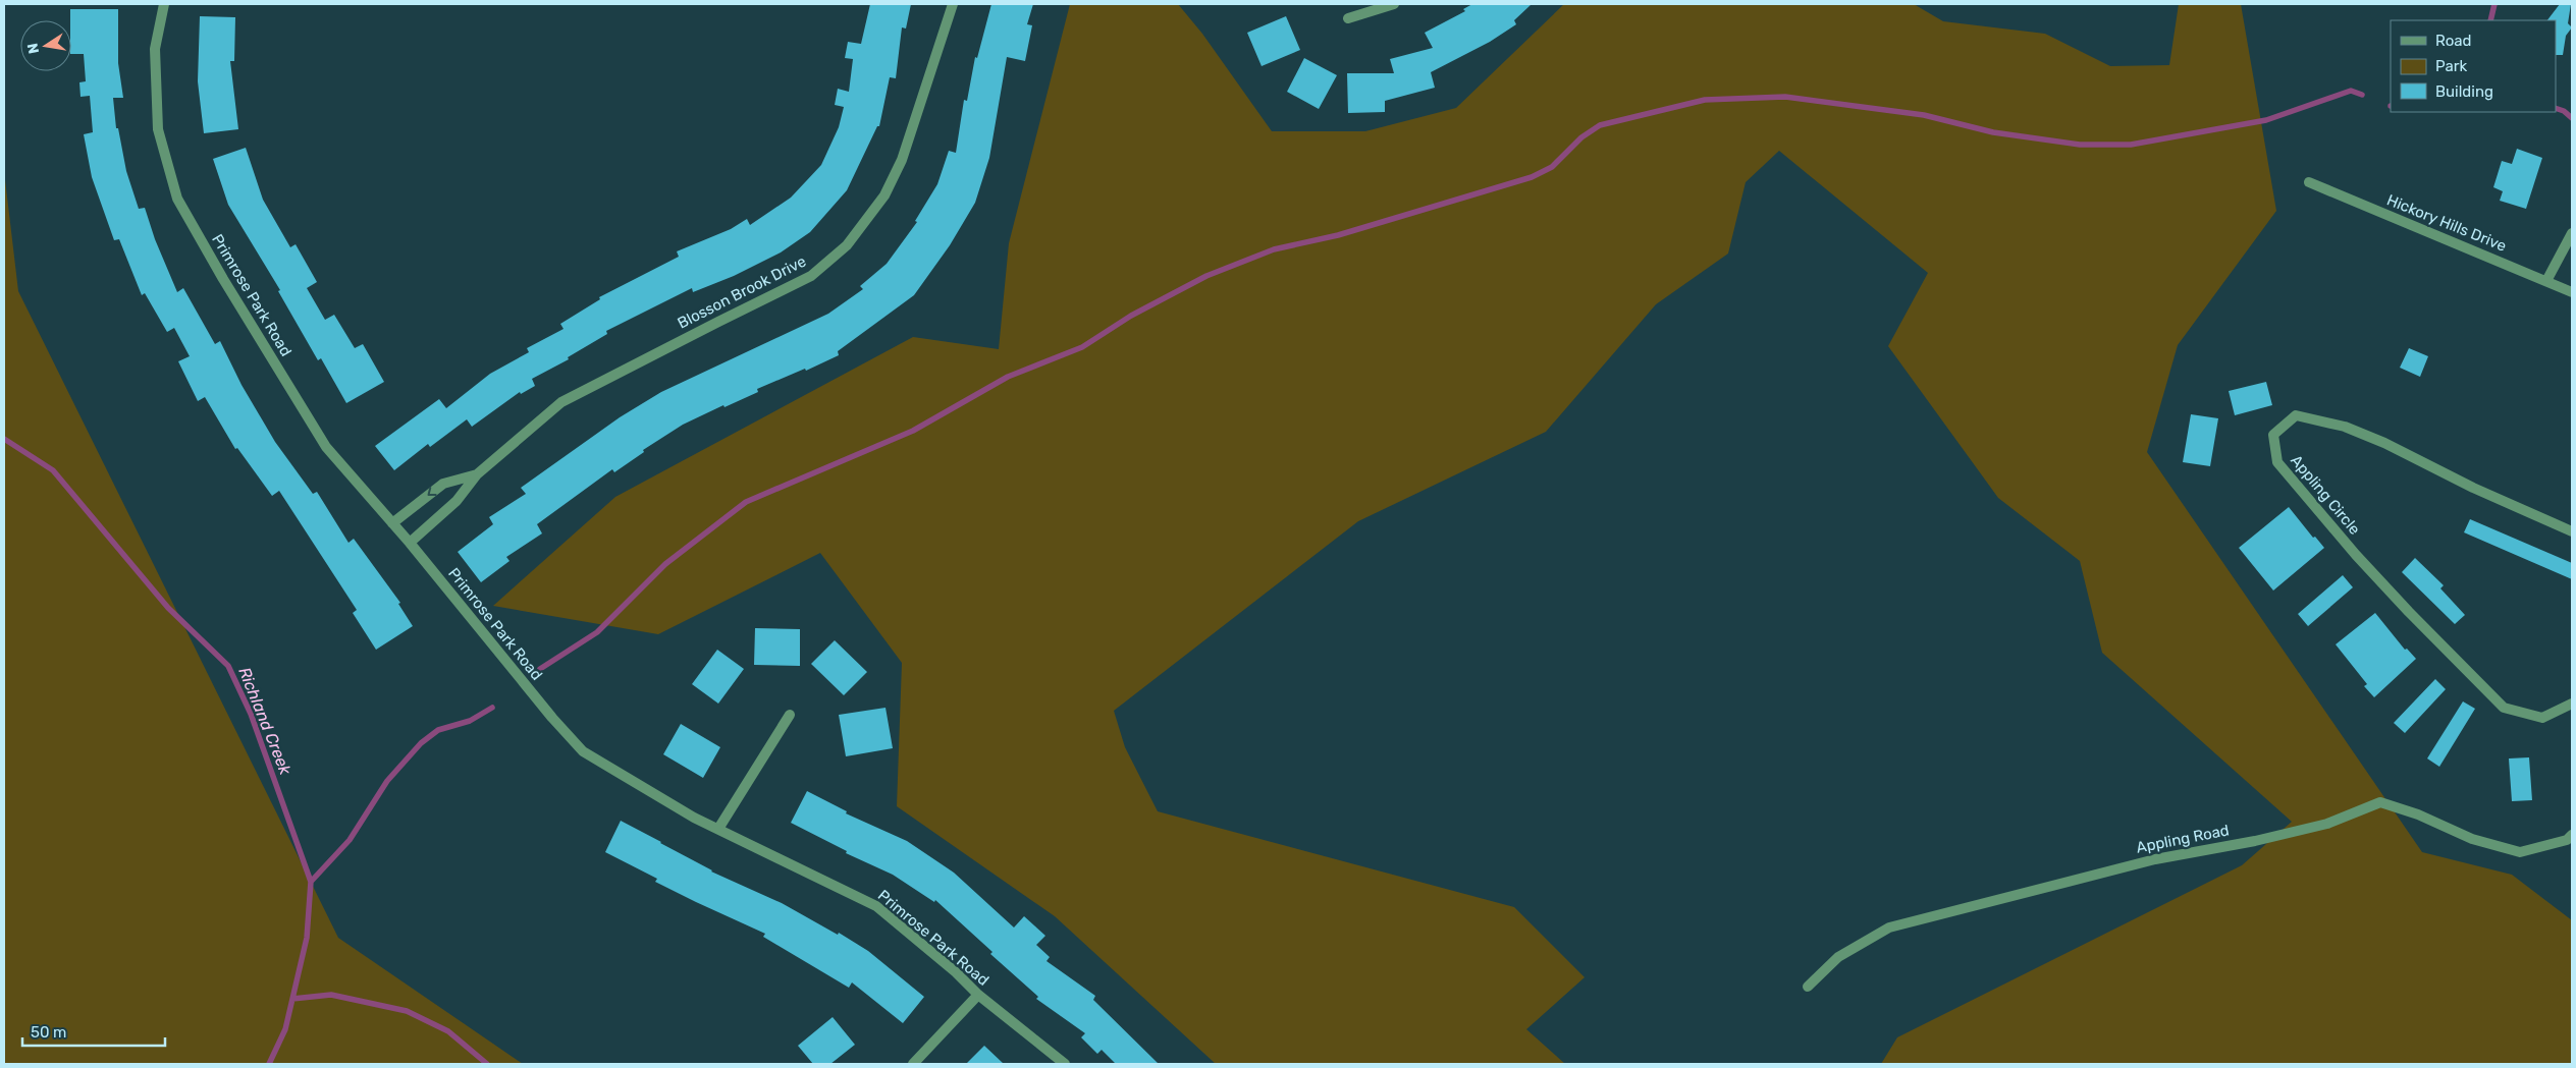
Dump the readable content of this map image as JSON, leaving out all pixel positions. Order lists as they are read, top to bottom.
{
  "streets": {
    "street": [
      "Hickory Hills Drive",
      "Blosson Brook Drive",
      "Primrose Park Road",
      "Appling Circle",
      "Appling Road"
    ]
  },
  "crossings": [
    ["Blosson Brook Drive", "Primrose Park Road"]
  ],
  "water": ["Richland Creek"],
  "legend": ["Road", "Park", "Building"],
  "scale_bar": "50 m",
  "north": "left"
}
